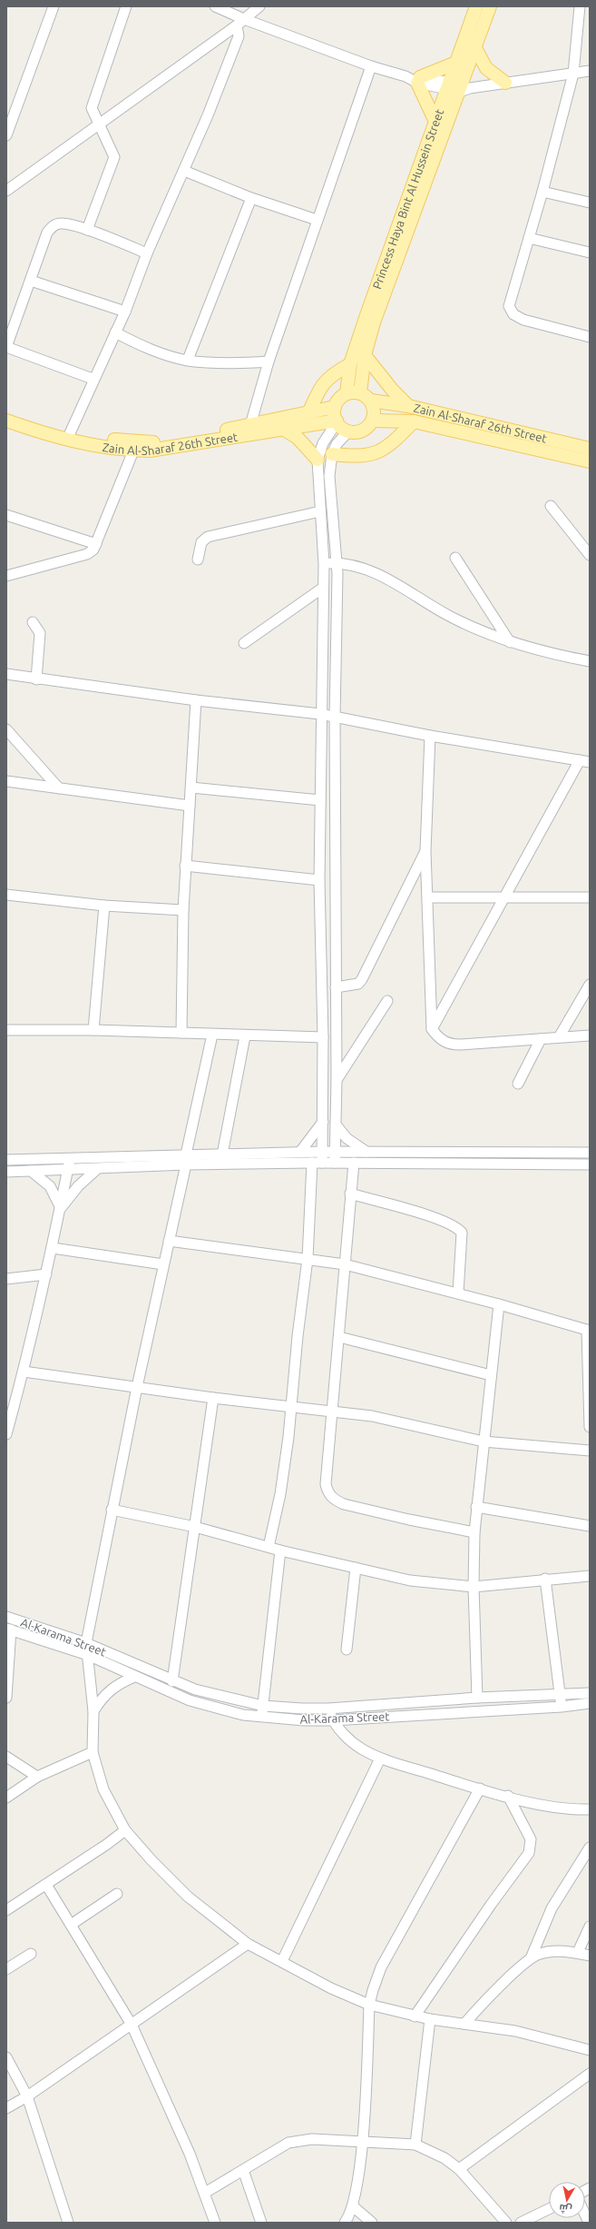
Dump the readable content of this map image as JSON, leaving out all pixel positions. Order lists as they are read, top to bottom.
{
  "streets": {
    "main road": ["Princess Haya Bint Al Hussein Street", "Zain Al-Sharaf 26th Street"],
    "street": ["Al-Karama Street"]
  },
  "crossings": [
    ["Princess Haya Bint Al Hussein Street", "Zain Al-Sharaf 26th Street"]
  ],
  "north": "bottom"
}
